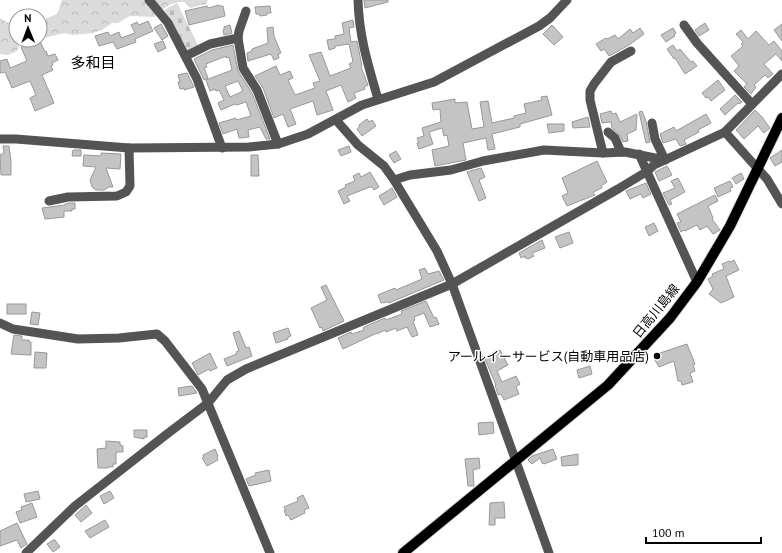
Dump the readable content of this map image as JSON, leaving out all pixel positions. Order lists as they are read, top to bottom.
{
  "streets": {
    "main road": ["日高川島線"]
  },
  "districts": ["多和目"],
  "places": ["アールイーサービス(自動車用品店)"],
  "scale_bar": "100 m",
  "north": "top"
}
